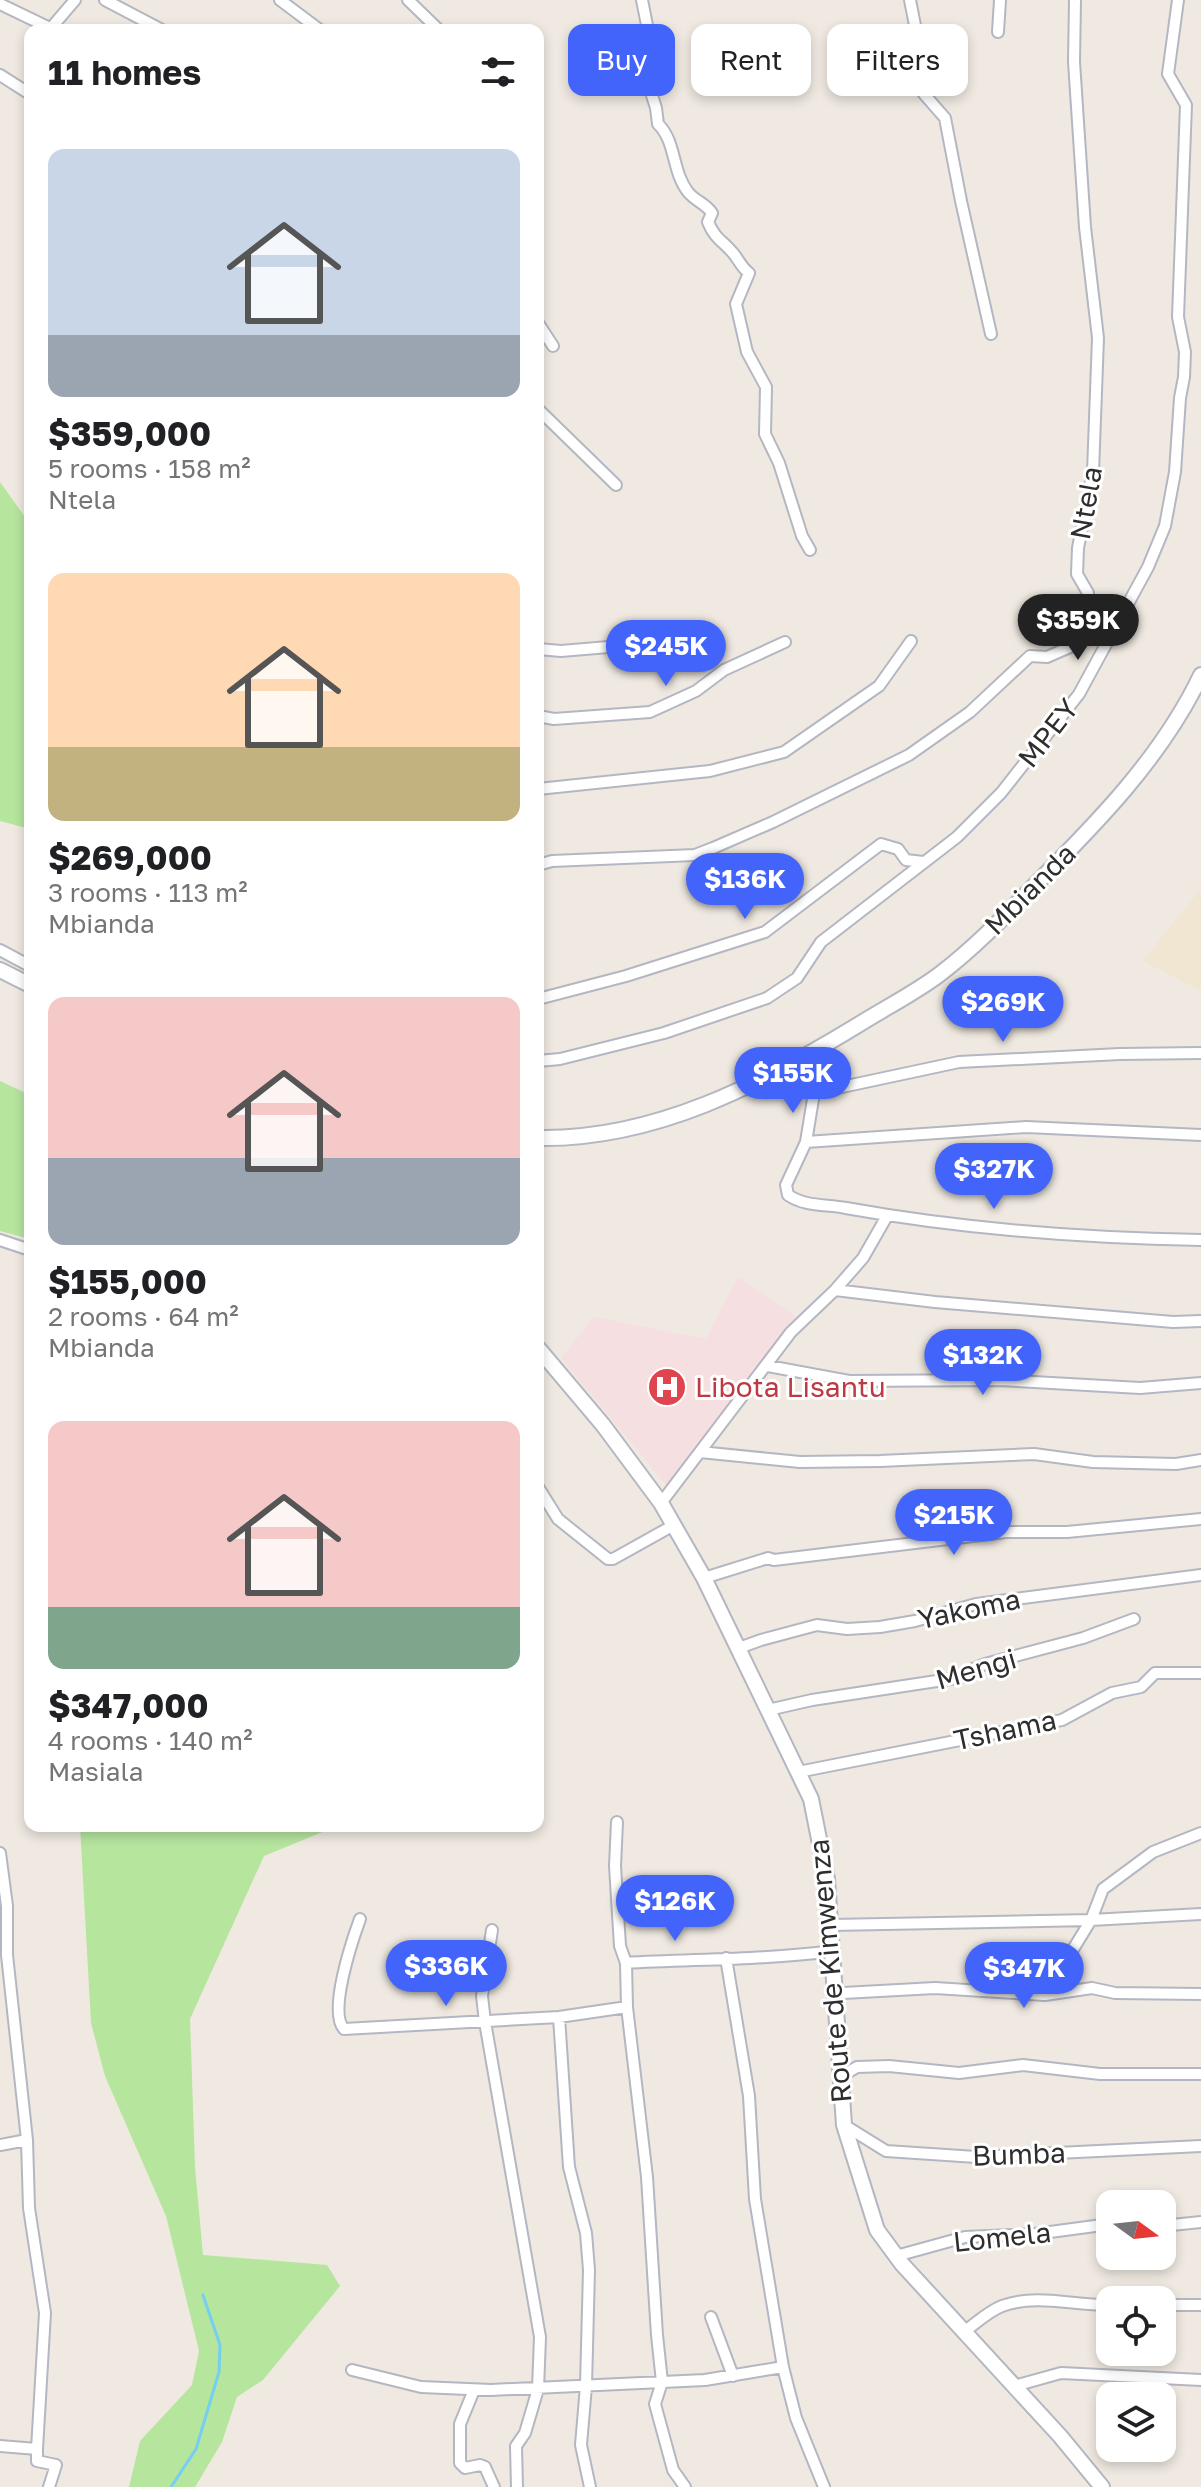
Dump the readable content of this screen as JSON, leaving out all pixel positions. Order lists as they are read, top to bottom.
{
  "streets": {
    "street": [
      "Ntela",
      "MPEY",
      "Mbianda",
      "Yakoma",
      "Mengi",
      "Tshama",
      "Route de Kimwenza",
      "Bumba",
      "Lomela"
    ]
  },
  "crossings": [
    ["Yakoma", "Route de Kimwenza"],
    ["Mengi", "Route de Kimwenza"],
    ["Tshama", "Route de Kimwenza"],
    ["Route de Kimwenza", "Bumba"],
    ["Route de Kimwenza", "Lomela"]
  ],
  "places": {
    "hospital": ["Libota Lisantu"]
  },
  "north": "right",
  "page": {
    "chip": ["Buy", "Rent", "Filters"],
    "heading": "11 homes",
    "list": [
      {
        "name": "$359,000",
        "note": "5 rooms · 158 m² · Ntela"
      },
      {
        "name": "$269,000",
        "note": "3 rooms · 113 m² · Mbianda"
      },
      {
        "name": "$155,000",
        "note": "2 rooms · 64 m² · Mbianda"
      },
      {
        "name": "$347,000",
        "note": "4 rooms · 140 m² · Masiala"
      }
    ],
    "price": [
      "$359K",
      "$245K",
      "$136K",
      "$269K",
      "$155K",
      "$327K",
      "$132K",
      "$215K",
      "$126K",
      "$336K",
      "$347K"
    ]
  }
}
